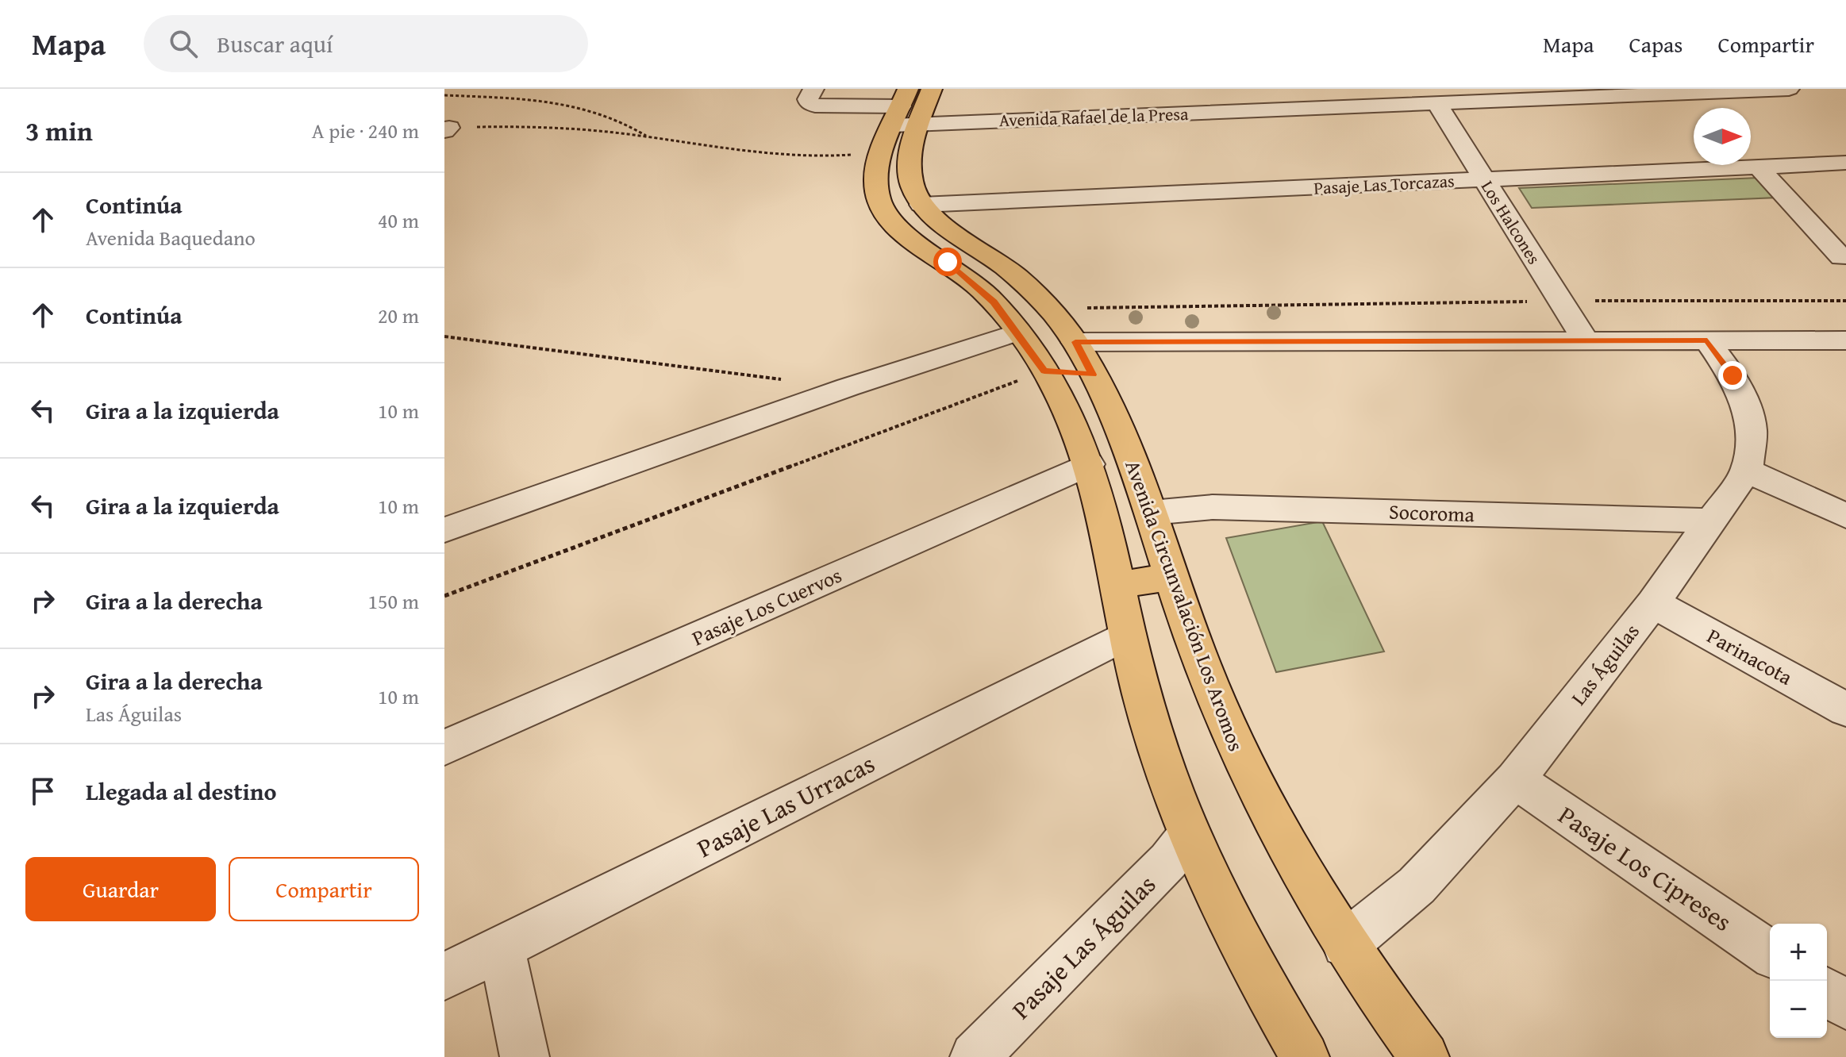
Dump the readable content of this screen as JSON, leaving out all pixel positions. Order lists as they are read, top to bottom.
{
  "streets": {
    "main road": ["Avenida Circunvalación Los Aromos"],
    "street": [
      "Avenida Rafael de la Presa",
      "Pasaje Las Torcazas",
      "Los Halcones",
      "Socoroma",
      "Pasaje Los Cuervos",
      "Parinacota",
      "Las Águilas",
      "Pasaje Las Urracas",
      "Pasaje Los Cipreses",
      "Pasaje Las Águilas"
    ]
  },
  "crossings": [
    ["Avenida Rafael de la Presa", "Los Halcones"],
    ["Avenida Rafael de la Presa", "Avenida Circunvalación Los Aromos"],
    ["Pasaje Las Torcazas", "Los Halcones"],
    ["Pasaje Las Torcazas", "Avenida Circunvalación Los Aromos"],
    ["Socoroma", "Avenida Circunvalación Los Aromos"],
    ["Socoroma", "Las Águilas"],
    ["Avenida Circunvalación Los Aromos", "Pasaje Los Cuervos"],
    ["Avenida Circunvalación Los Aromos", "Las Águilas"],
    ["Avenida Circunvalación Los Aromos", "Pasaje Las Urracas"],
    ["Avenida Circunvalación Los Aromos", "Pasaje Las Águilas"],
    ["Parinacota", "Las Águilas"],
    ["Las Águilas", "Pasaje Los Cipreses"]
  ],
  "north": "right",
  "page": {
    "header": "Mapa",
    "search": "Buscar aquí",
    "nav": ["Mapa", "Capas", "Compartir"],
    "heading": ["3 min", "A pie · 240 m"],
    "list": [
      ["Continúa", "Avenida Baquedano", "40 m"],
      ["Continúa", "20 m"],
      ["Gira a la izquierda", "10 m"],
      ["Gira a la izquierda", "10 m"],
      ["Gira a la derecha", "150 m"],
      ["Gira a la derecha", "Las Águilas", "10 m"],
      "Llegada al destino"
    ],
    "buttons": ["Guardar", "Compartir"],
    "map_buttons": ["+", "−"]
  }
}
